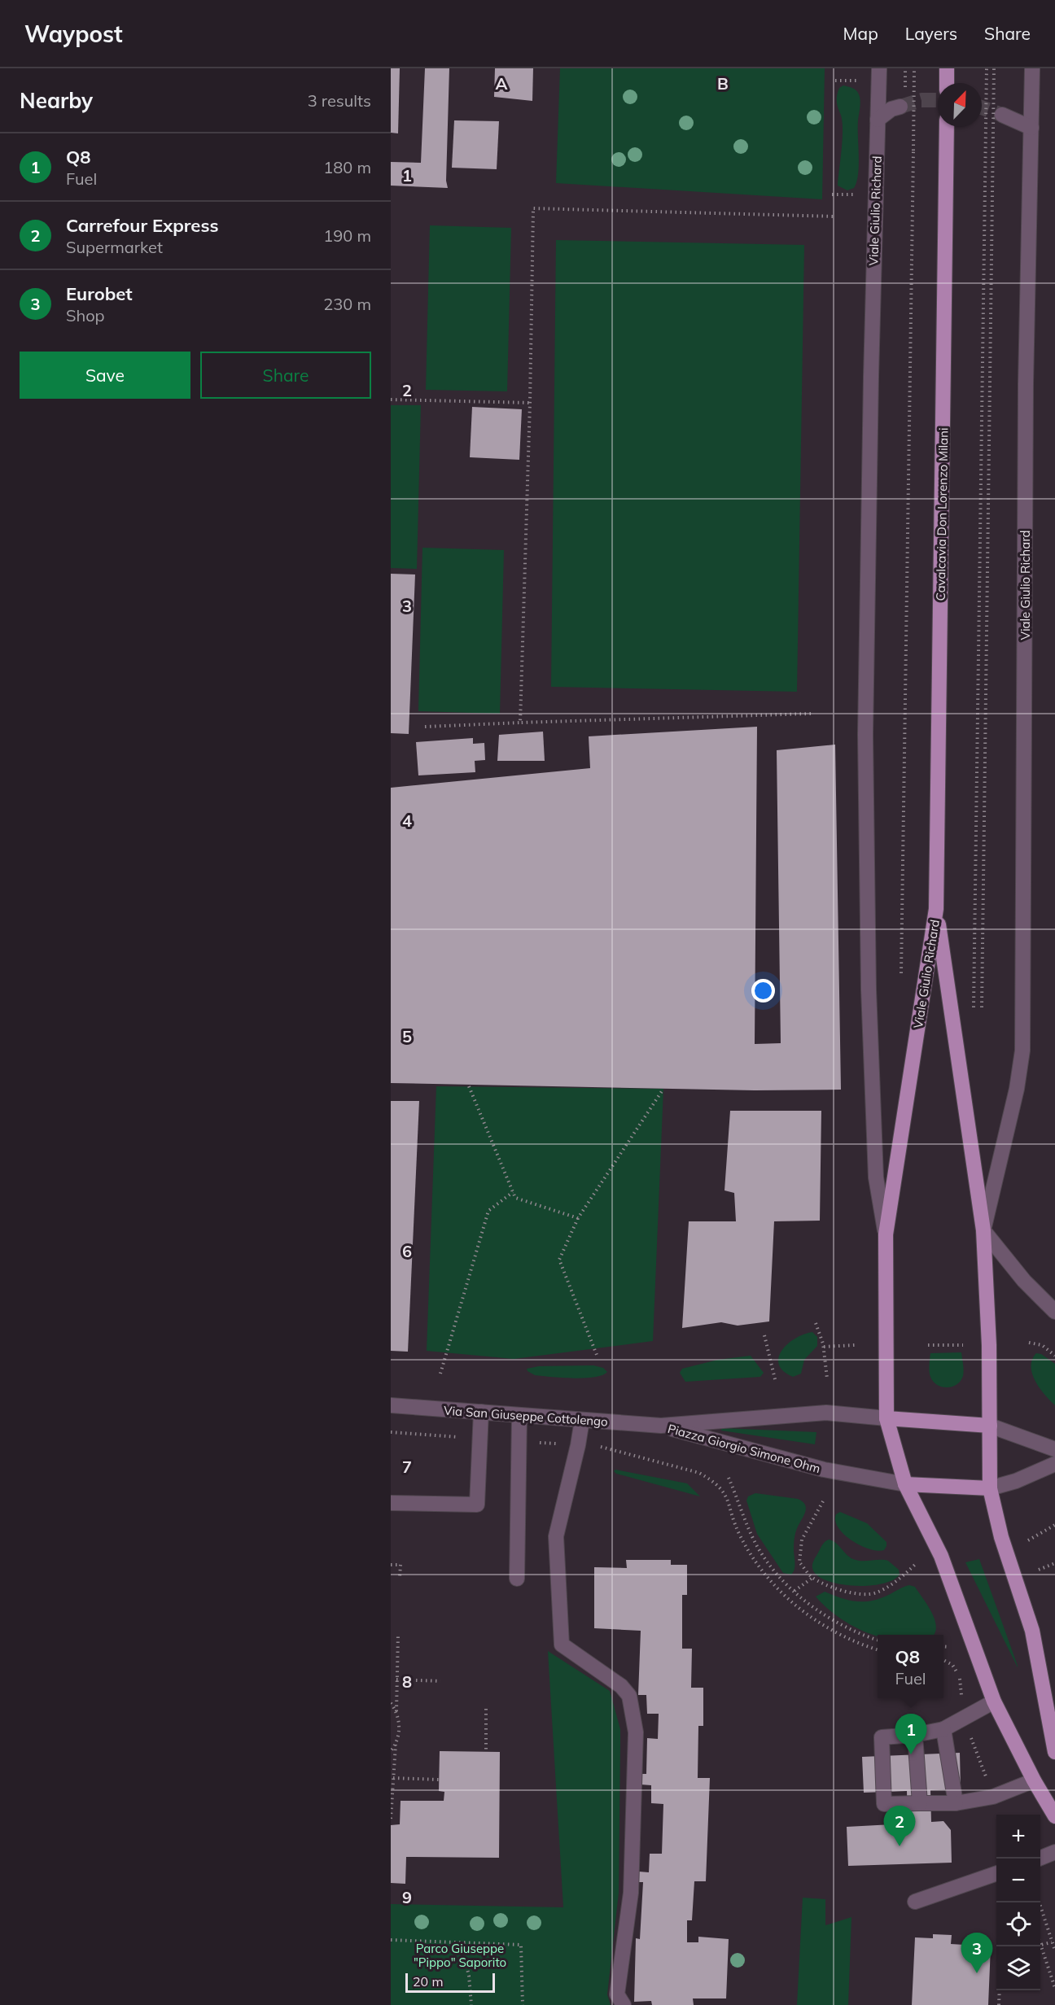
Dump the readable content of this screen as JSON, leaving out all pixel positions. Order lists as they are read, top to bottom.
{
  "streets": {
    "main road": ["Viale Giulio Richard", "Cavalcavia Don Lorenzo Milani", "Piazza Giorgio Simone Ohm"],
    "street": ["Via San Giuseppe Cottolengo"]
  },
  "crossings": [
    ["Viale Giulio Richard", "Cavalcavia Don Lorenzo Milani"],
    ["Via San Giuseppe Cottolengo", "Piazza Giorgio Simone Ohm"]
  ],
  "parks": ["Parco Giuseppe \"Pippo\" Saporito"],
  "scale_bar": "20 m",
  "north": "top right",
  "page": {
    "header": "Waypost",
    "nav": ["Map", "Layers", "Share"],
    "heading": ["Nearby", "3 results"],
    "list": [
      {
        "mark": "1",
        "name": "Q8",
        "note": "Fuel",
        "value": "180 m"
      },
      {
        "mark": "2",
        "name": "Carrefour Express",
        "note": "Supermarket",
        "value": "190 m"
      },
      {
        "mark": "3",
        "name": "Eurobet",
        "note": "Shop",
        "value": "230 m"
      }
    ],
    "buttons": ["Save", "Share"],
    "popup": ["Q8", "Fuel"],
    "pins": ["1", "2", "3"],
    "map_buttons": ["+", "−"],
    "scale": "20 m"
  },
  "grid": {
    "columns": ["A", "B"],
    "rows": [
      "1",
      "2",
      "3",
      "4",
      "5",
      "6",
      "7",
      "8",
      "9"
    ]
  }
}
